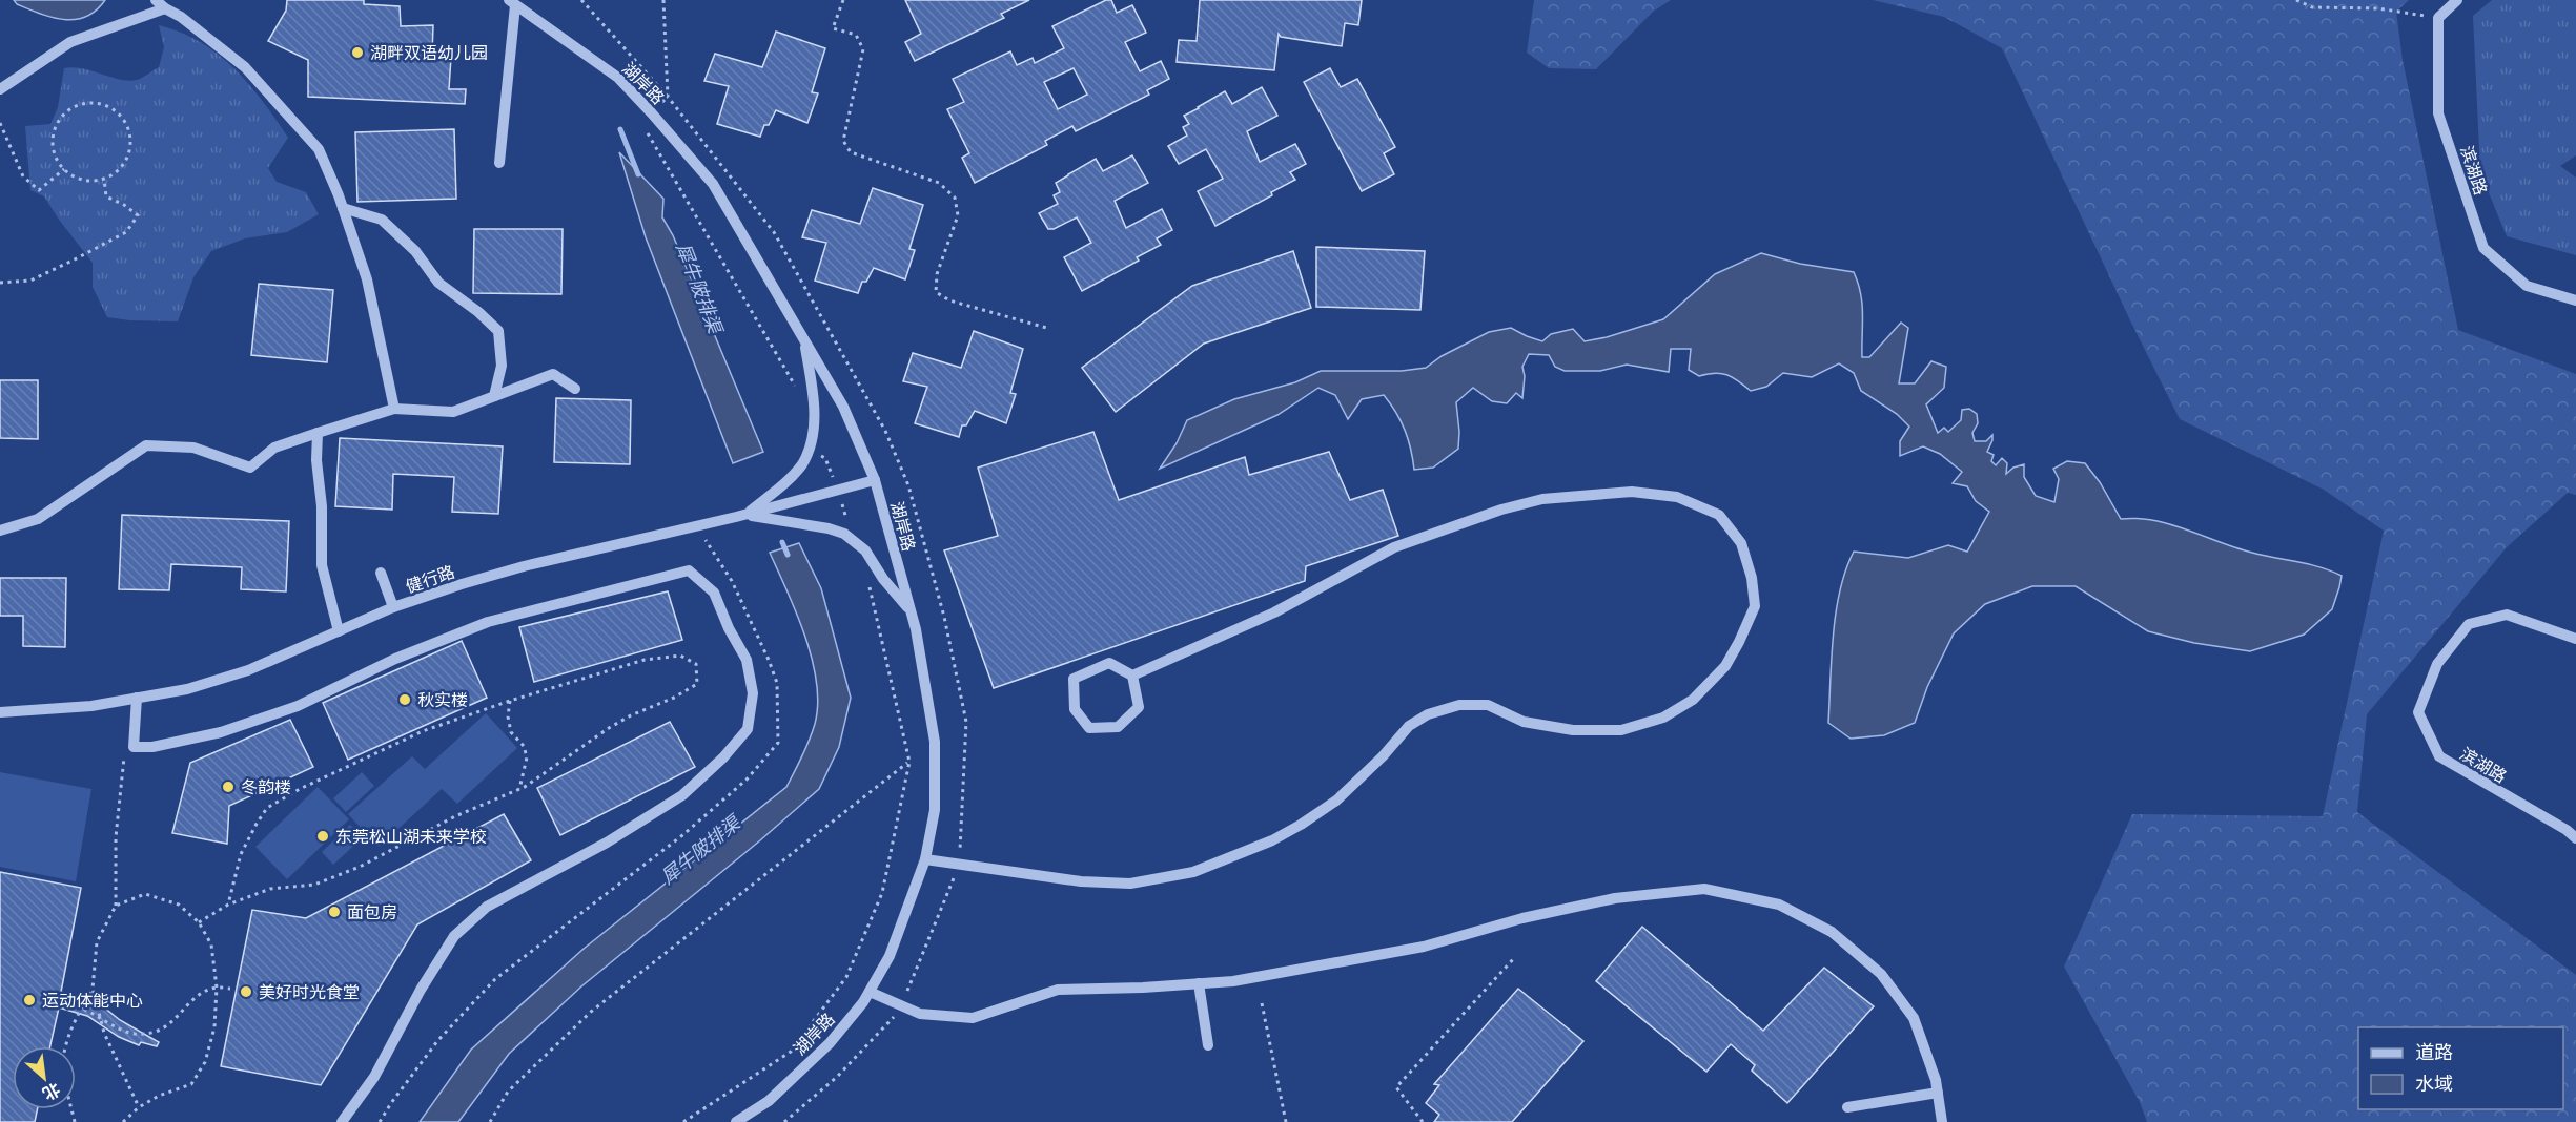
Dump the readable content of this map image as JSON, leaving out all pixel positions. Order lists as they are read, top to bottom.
{
  "streets": {
    "street": ["湖岸路", "滨湖路", "健行路"]
  },
  "crossings": [
    ["湖岸路", "健行路"]
  ],
  "water": ["犀牛陂排渠"],
  "places": [
    "湖畔双语幼儿园",
    "秋实楼",
    "冬韵楼",
    "东莞松山湖未来学校",
    "面包房",
    "美好时光食堂",
    "运动体能中心"
  ],
  "legend": ["道路", "水域"],
  "north": "bottom right"
}
